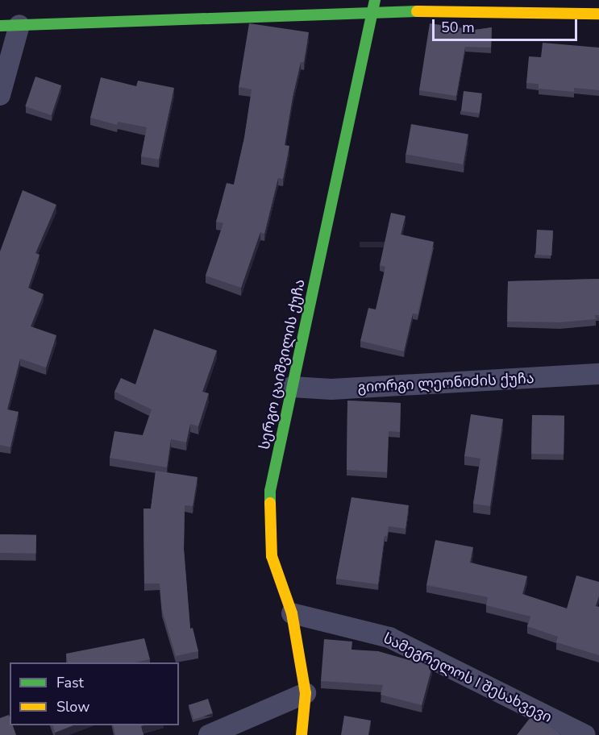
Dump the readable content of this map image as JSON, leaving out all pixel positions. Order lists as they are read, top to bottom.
{
  "streets": {
    "street": ["სერგო ცაიშვილის ქუჩა", "გიორგი ლეონიძის ქუჩა", "სამეგრელოს I შესახვევი"]
  },
  "crossings": [
    ["სერგო ცაიშვილის ქუჩა", "გიორგი ლეონიძის ქუჩა"],
    ["სერგო ცაიშვილის ქუჩა", "სამეგრელოს I შესახვევი"]
  ],
  "legend": ["Fast", "Slow"],
  "scale_bar": "50 m"
}
